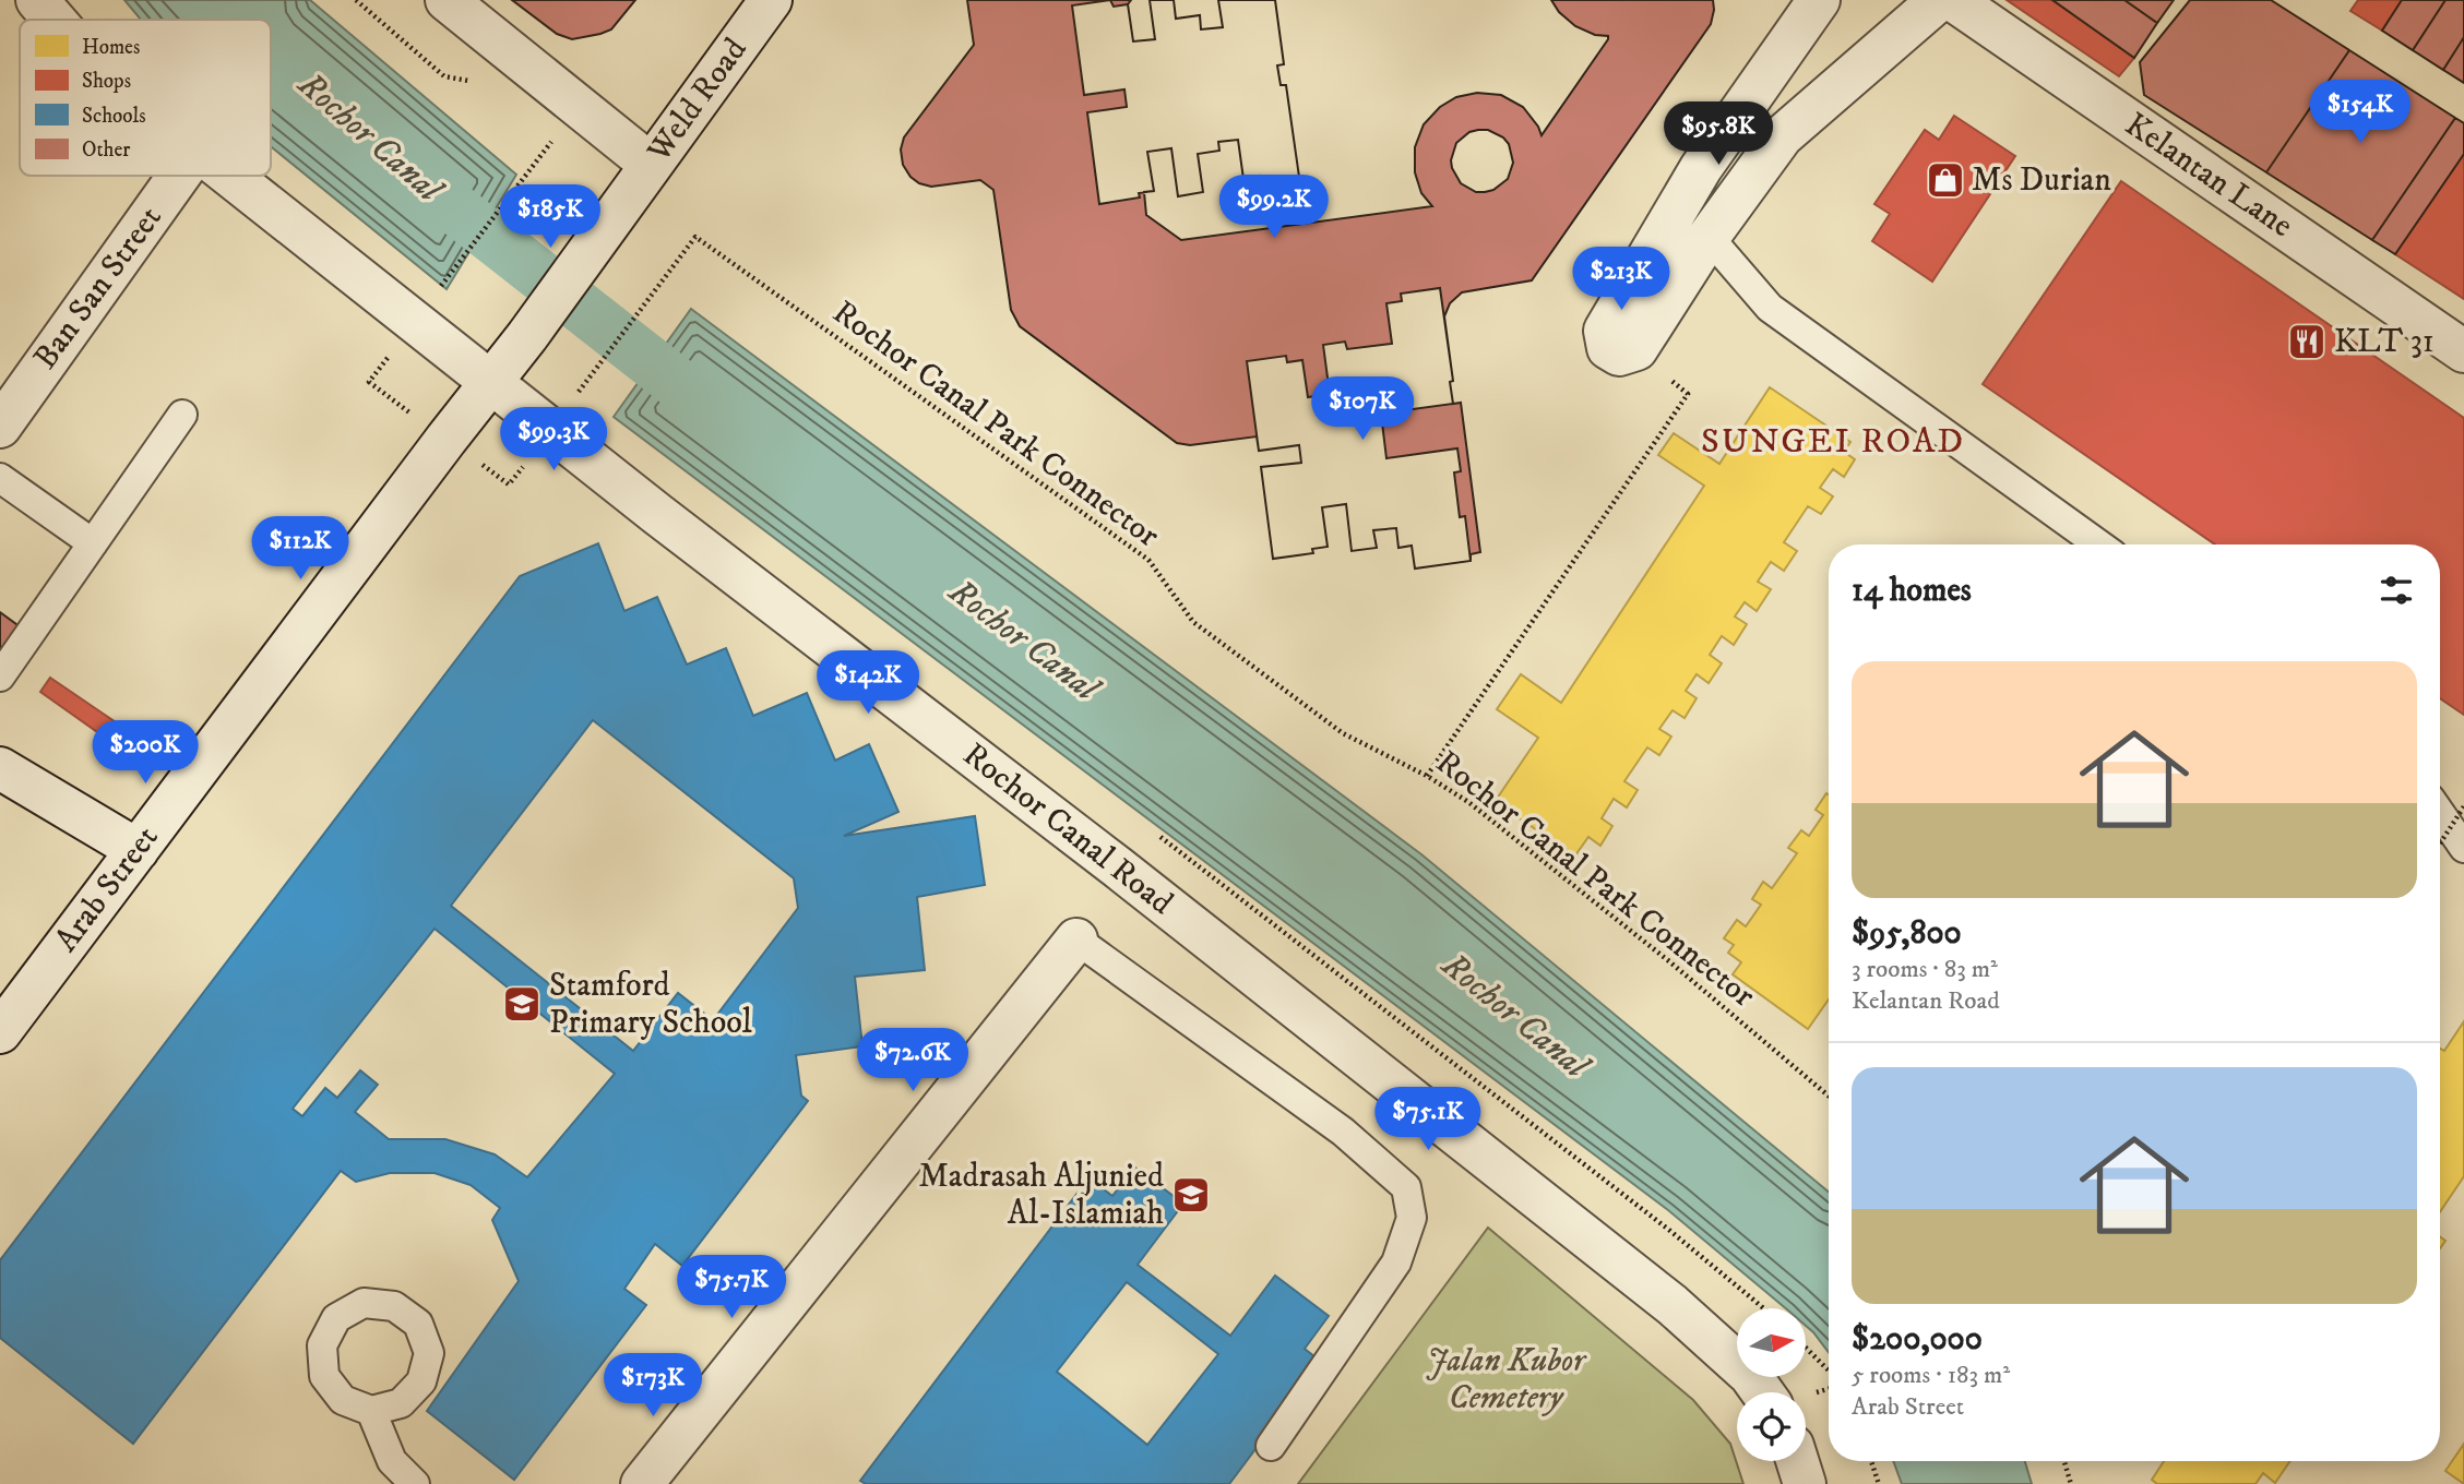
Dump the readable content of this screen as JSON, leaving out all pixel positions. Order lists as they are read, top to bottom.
{
  "streets": {
    "street": [
      "Weld Road",
      "Kelantan Lane",
      "Ban San Street",
      "Rochor Canal Road",
      "Arab Street"
    ],
    "path": ["Rochor Canal Park Connector"]
  },
  "crossings": [
    ["Weld Road", "Rochor Canal Road"],
    ["Weld Road", "Arab Street"],
    ["Rochor Canal Road", "Arab Street"]
  ],
  "districts": ["SUNGEI ROAD"],
  "water": ["Rochor Canal"],
  "parks": ["Jalan Kubor Cemetery"],
  "places": {
    "shop": ["Ms Durian"],
    "restaurant": ["KLT 31"],
    "school or university": ["Stamford Primary School", "Madrasah Aljunied Al-Islamiah"]
  },
  "legend": [
    "Homes",
    "Shops",
    "Schools",
    "Other"
  ],
  "north": "right",
  "page": {
    "price": [
      "$154K",
      "$95.8K",
      "$99.2K",
      "$185K",
      "$213K",
      "$107K",
      "$99.3K",
      "$112K",
      "$142K",
      "$200K",
      "$72.6K",
      "$75.1K",
      "$75.7K",
      "$173K"
    ],
    "heading": "14 homes",
    "list": [
      {
        "name": "$95,800",
        "note": "3 rooms · 83 m² · Kelantan Road"
      },
      {
        "name": "$200,000",
        "note": "5 rooms · 183 m² · Arab Street"
      }
    ]
  }
}
